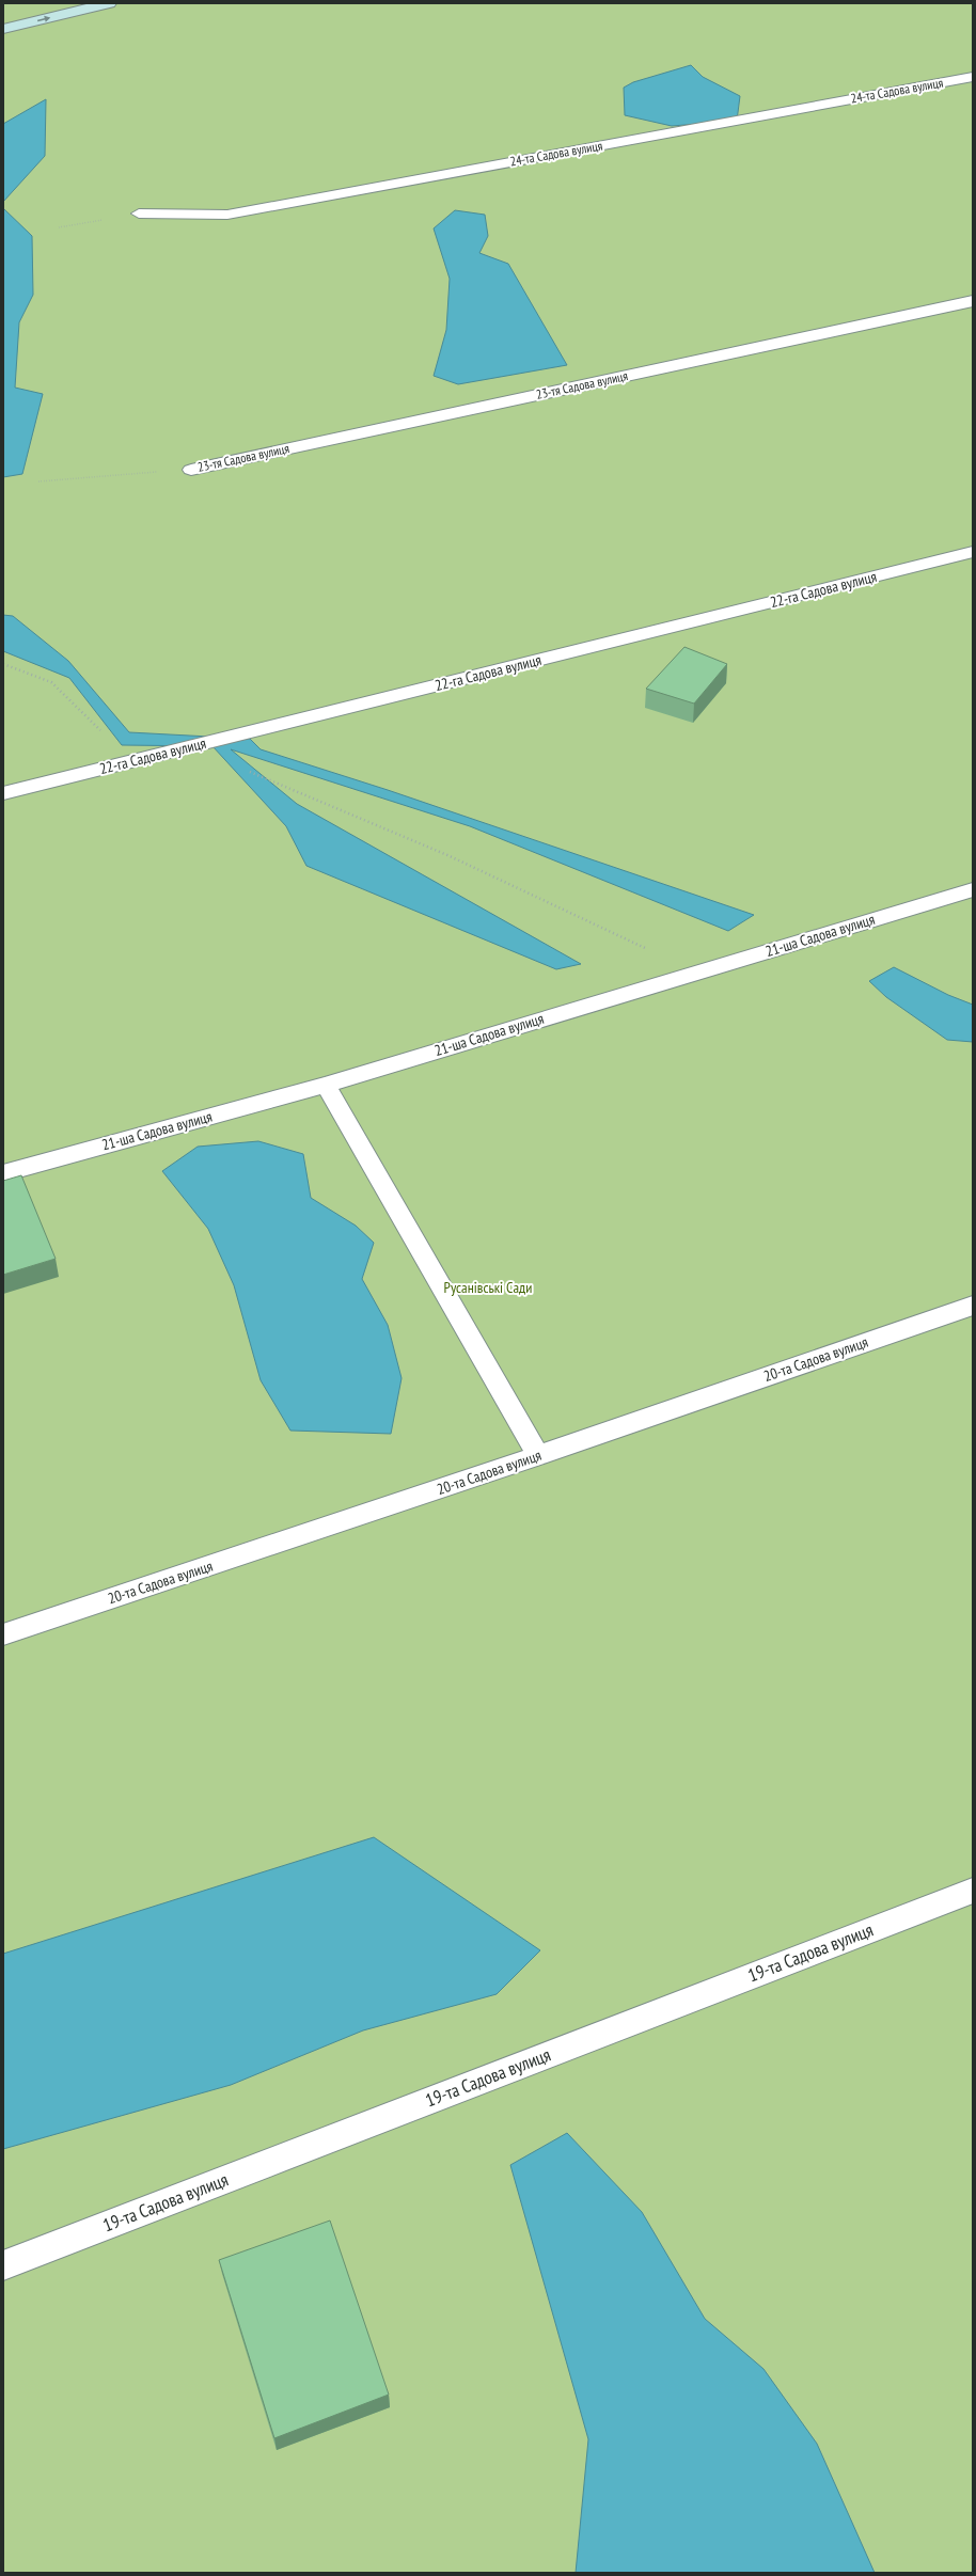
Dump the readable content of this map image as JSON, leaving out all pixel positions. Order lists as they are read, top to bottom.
{
  "streets": {
    "street": [
      "24-та Садова вулиця",
      "23-тя Садова вулиця",
      "22-га Садова вулиця",
      "21-ша Садова вулиця",
      "20-та Садова вулиця",
      "19-та Садова вулиця"
    ]
  },
  "parks": ["Русанівські Сади"]
}
